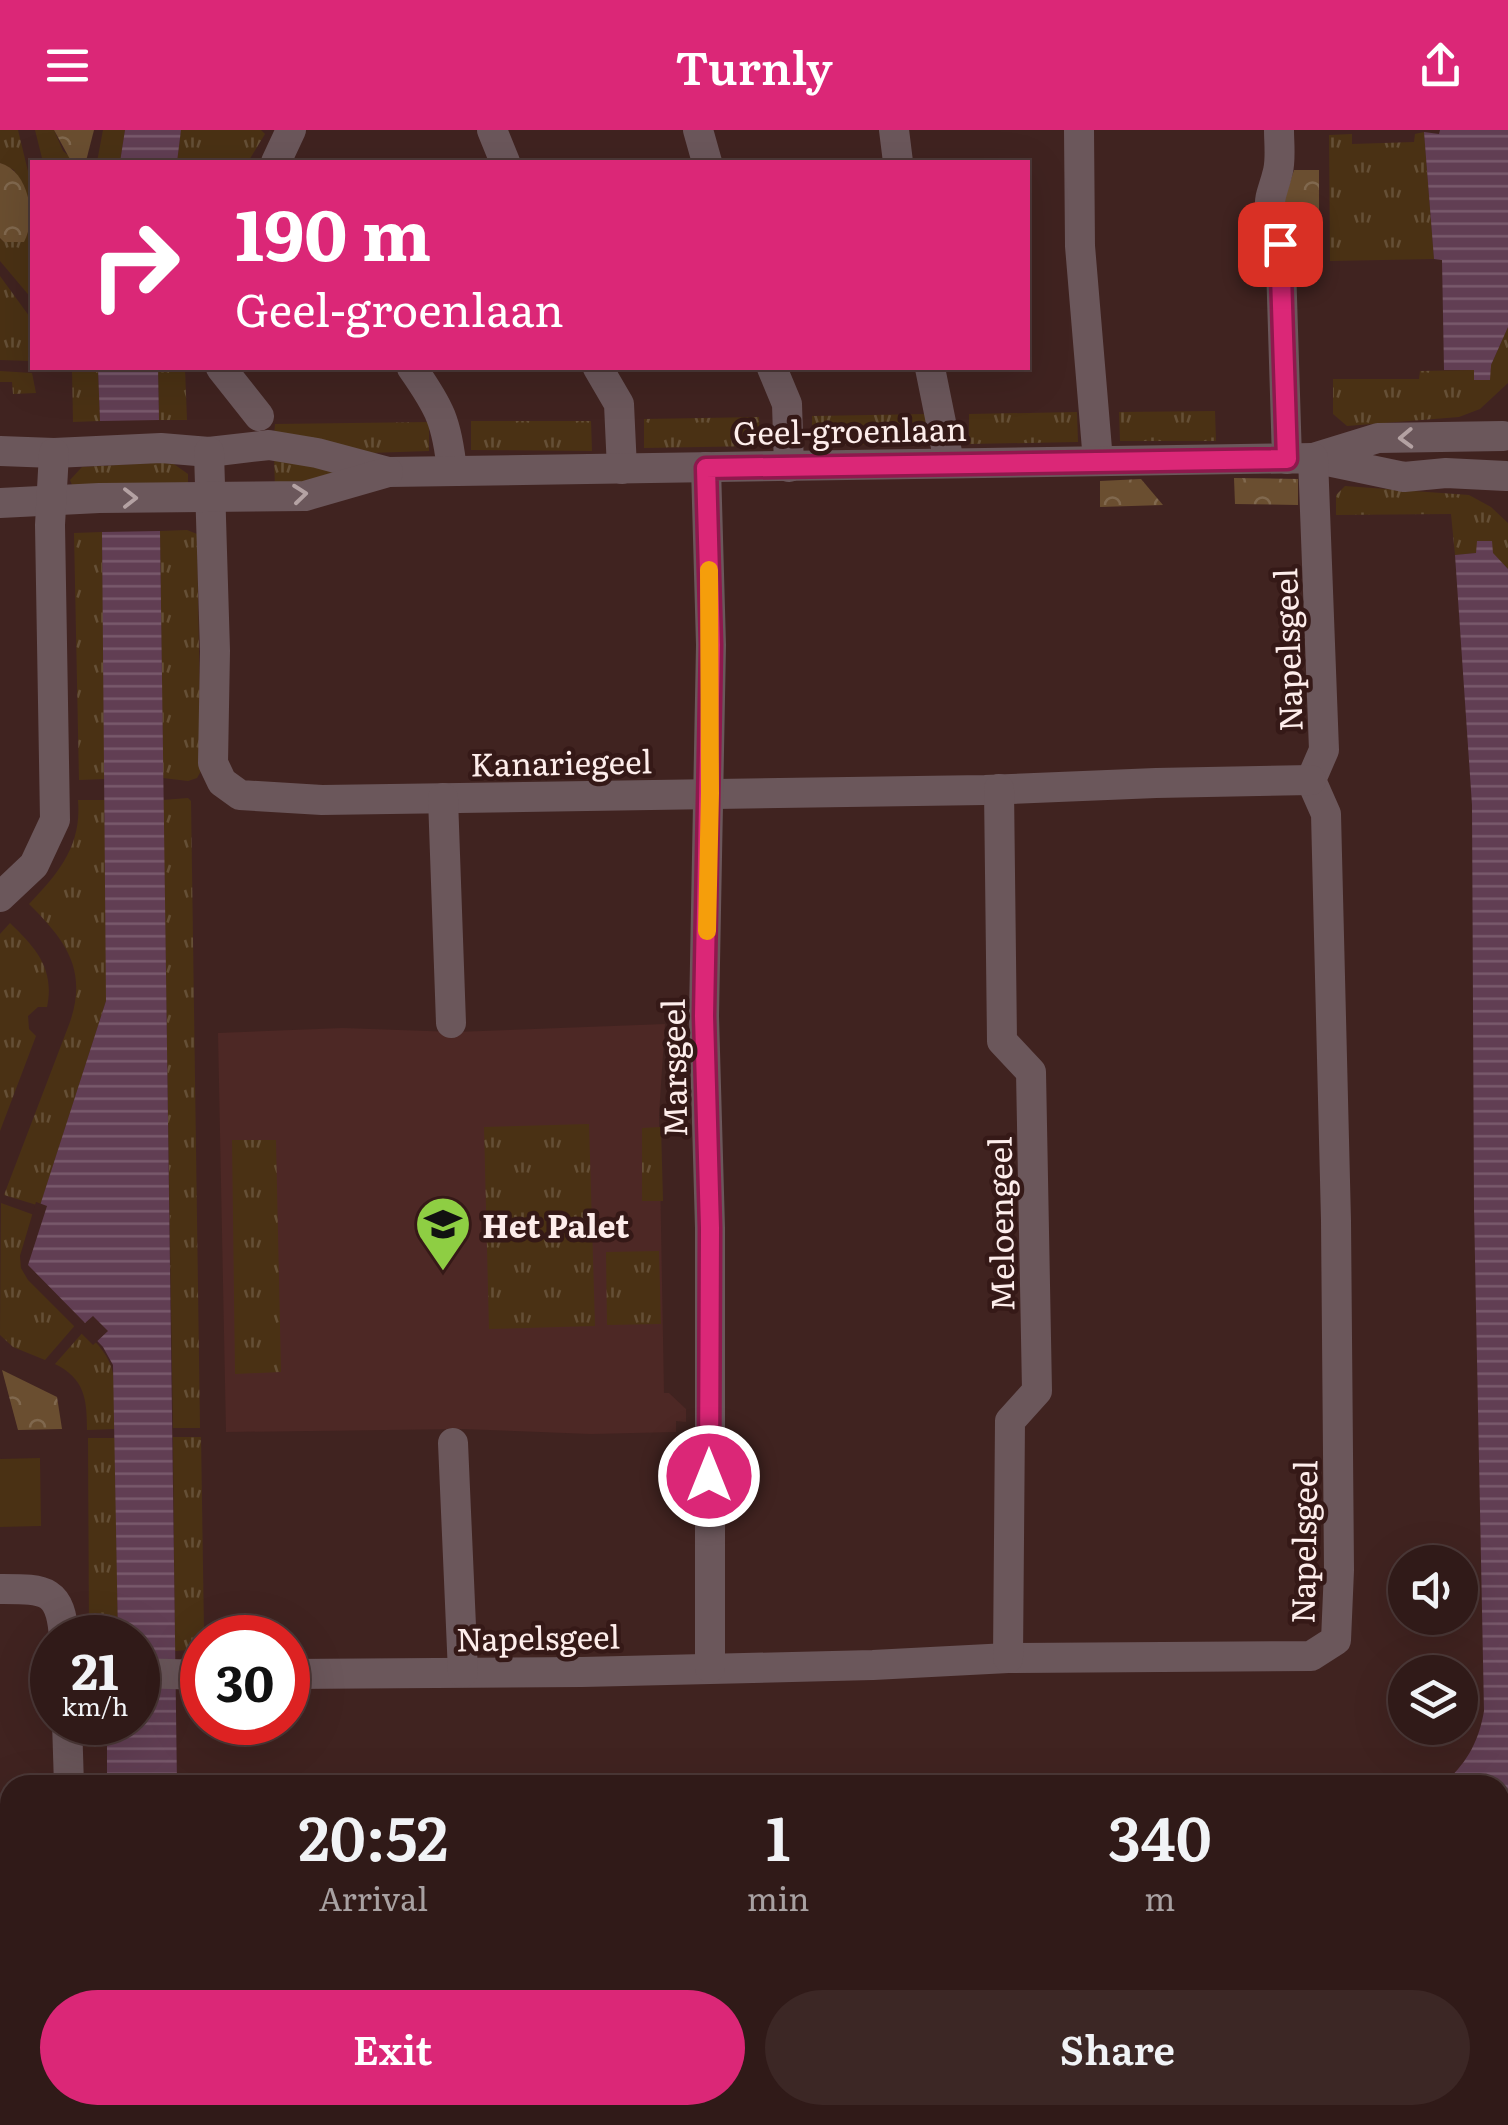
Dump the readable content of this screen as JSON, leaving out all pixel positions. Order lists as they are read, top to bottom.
{
  "streets": {
    "street": [
      "Geel-groenlaan",
      "Napelsgeel",
      "Kanariegeel",
      "Marsgeel",
      "Meloengeel"
    ]
  },
  "crossings": [
    ["Geel-groenlaan", "Napelsgeel"],
    ["Geel-groenlaan", "Kanariegeel"],
    ["Geel-groenlaan", "Marsgeel"],
    ["Napelsgeel", "Kanariegeel"],
    ["Napelsgeel", "Marsgeel"],
    ["Napelsgeel", "Meloengeel"],
    ["Kanariegeel", "Marsgeel"],
    ["Kanariegeel", "Meloengeel"]
  ],
  "places": {
    "school or university": ["Het Palet"]
  },
  "page": {
    "header": "Turnly",
    "turn": ["190 m", "Geel-groenlaan"],
    "speed": "21 km/h",
    "limit": "30",
    "eta": [
      "20:52",
      "Arrival",
      "1",
      "min",
      "340",
      "m"
    ],
    "buttons": ["Exit", "Share"]
  }
}
